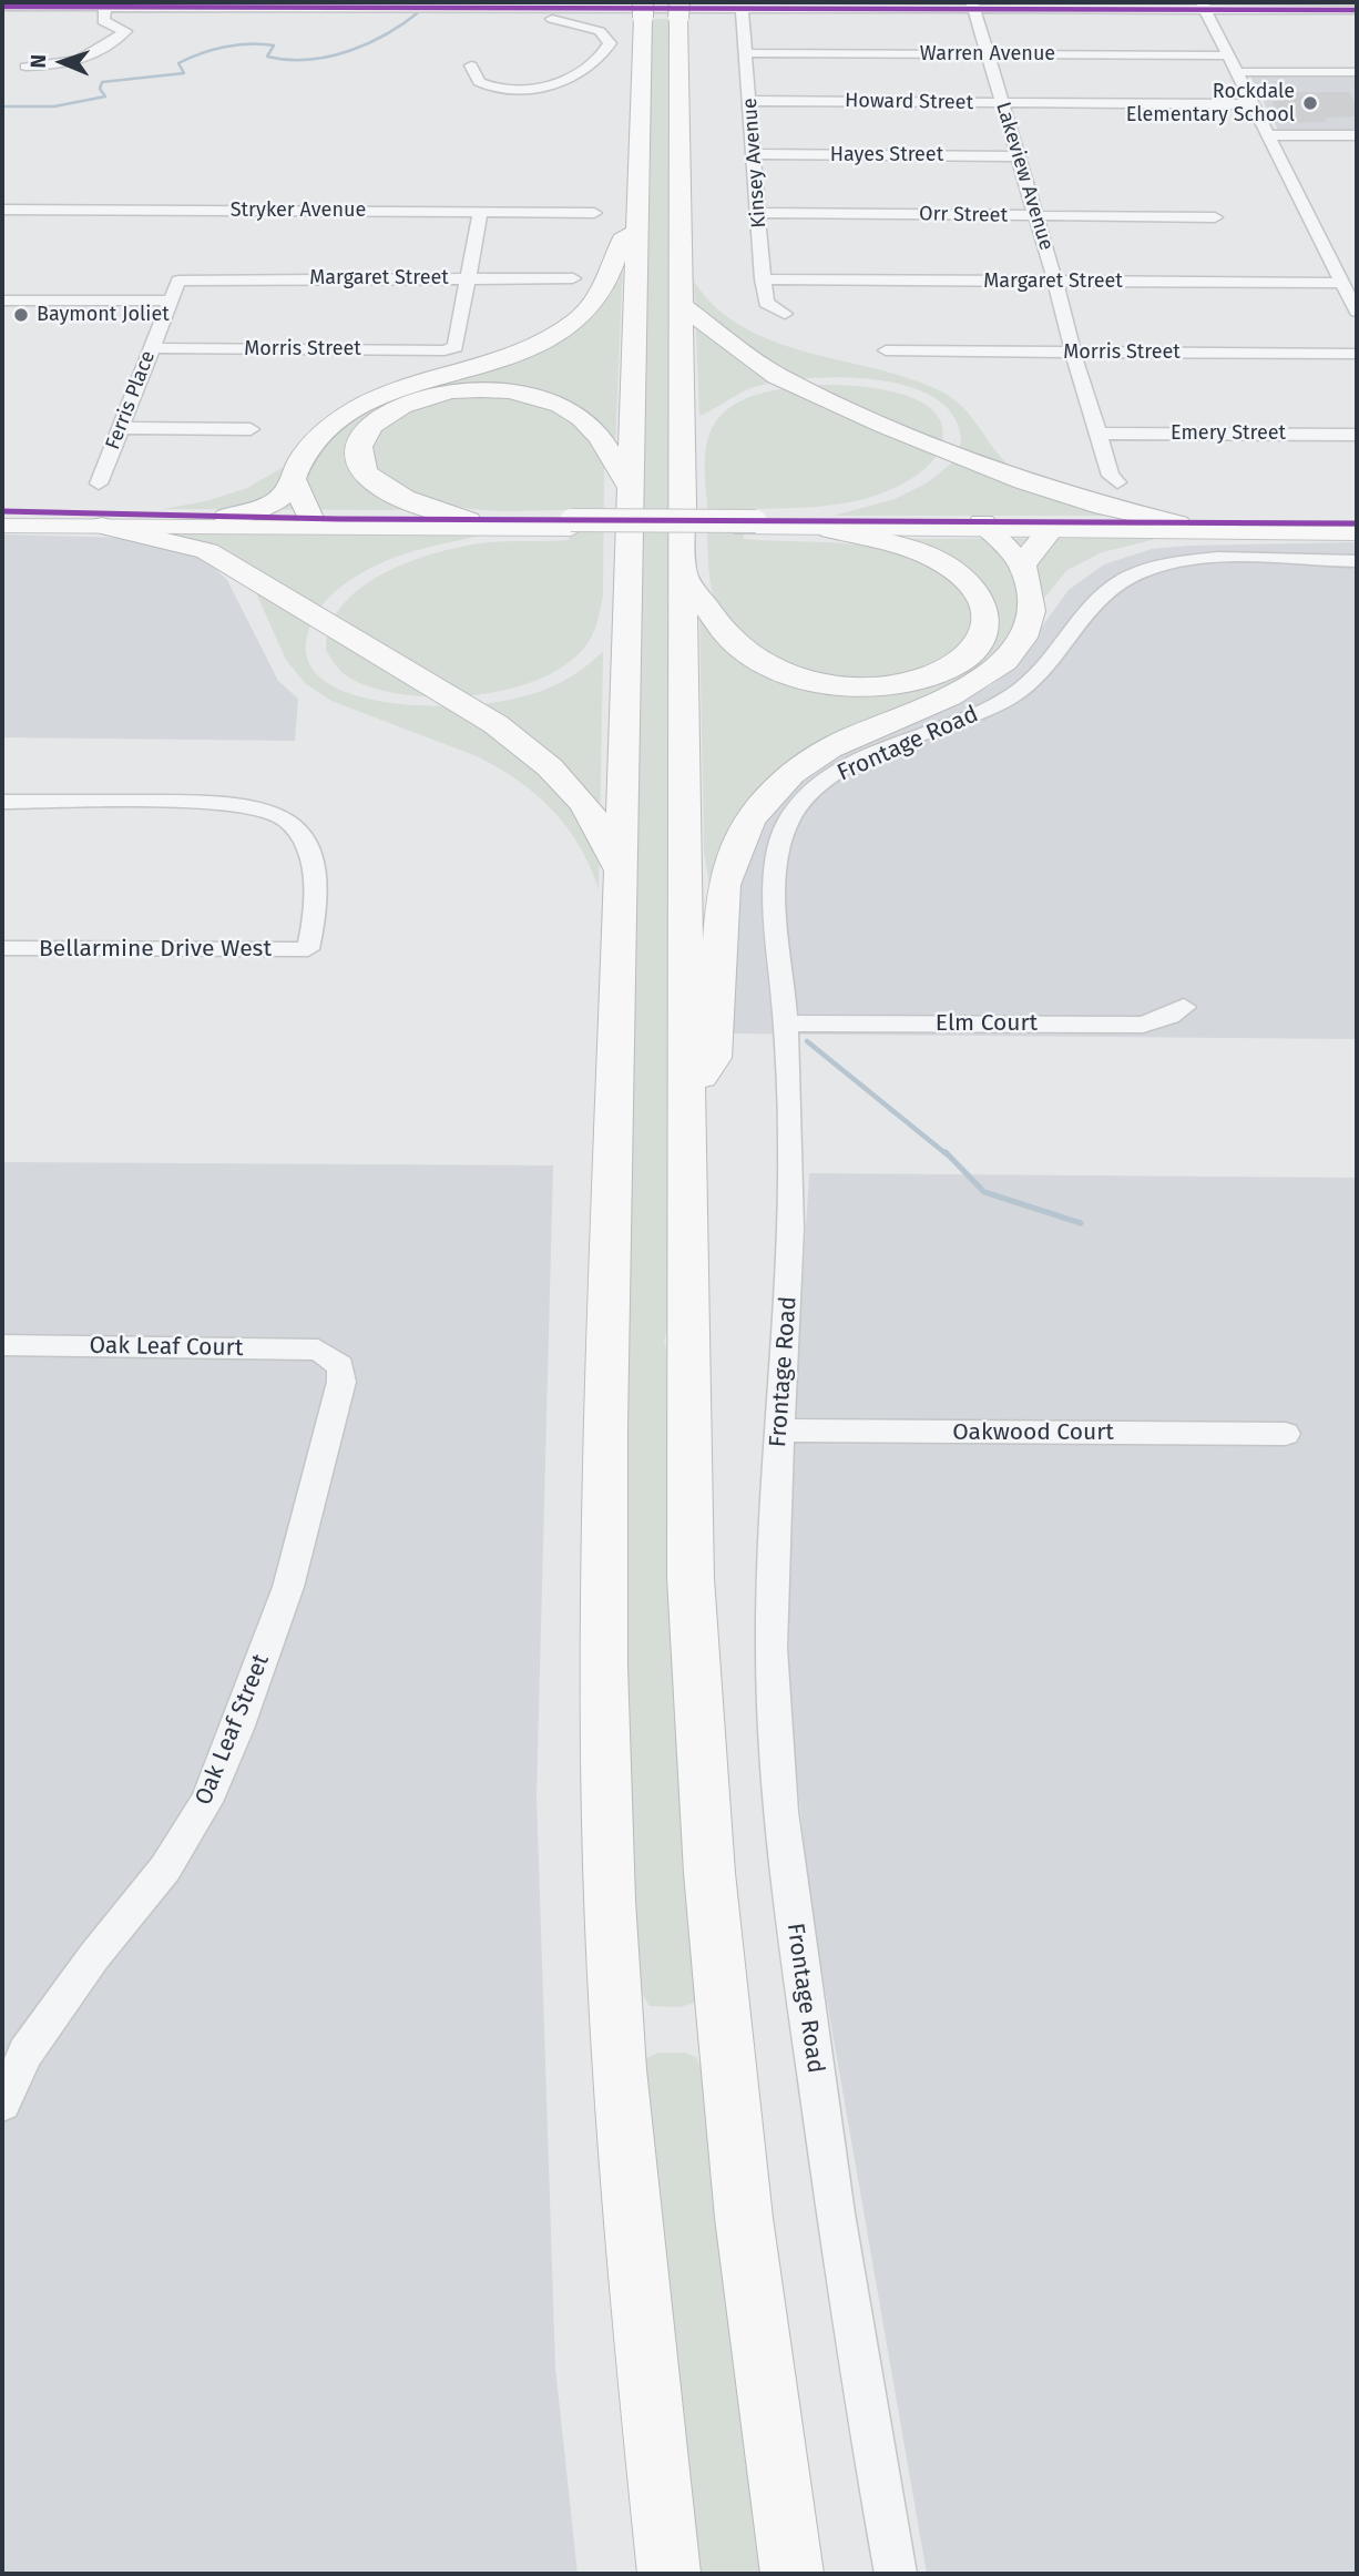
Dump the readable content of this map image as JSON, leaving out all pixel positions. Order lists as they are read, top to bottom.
{
  "streets": {
    "street": [
      "Warren Avenue",
      "Howard Street",
      "Hayes Street",
      "Kinsey Avenue",
      "Lakeview Avenue",
      "Stryker Avenue",
      "Orr Street",
      "Margaret Street",
      "Morris Street",
      "Ferris Place",
      "Emery Street",
      "Frontage Road",
      "Bellarmine Drive West",
      "Elm Court",
      "Oak Leaf Court",
      "Oakwood Court",
      "Oak Leaf Street"
    ]
  },
  "crossings": [
    ["Warren Avenue", "Kinsey Avenue"],
    ["Warren Avenue", "Lakeview Avenue"],
    ["Howard Street", "Kinsey Avenue"],
    ["Howard Street", "Lakeview Avenue"],
    ["Hayes Street", "Kinsey Avenue"],
    ["Hayes Street", "Lakeview Avenue"],
    ["Kinsey Avenue", "Orr Street"],
    ["Kinsey Avenue", "Margaret Street"],
    ["Lakeview Avenue", "Orr Street"],
    ["Lakeview Avenue", "Margaret Street"],
    ["Lakeview Avenue", "Morris Street"],
    ["Lakeview Avenue", "Emery Street"],
    ["Margaret Street", "Morris Street"],
    ["Margaret Street", "Ferris Place"],
    ["Morris Street", "Ferris Place"],
    ["Frontage Road", "Elm Court"],
    ["Frontage Road", "Oakwood Court"],
    ["Oak Leaf Court", "Oak Leaf Street"]
  ],
  "places": ["Rockdale Elementary School", "Baymont Joliet"],
  "north": "left"
}
